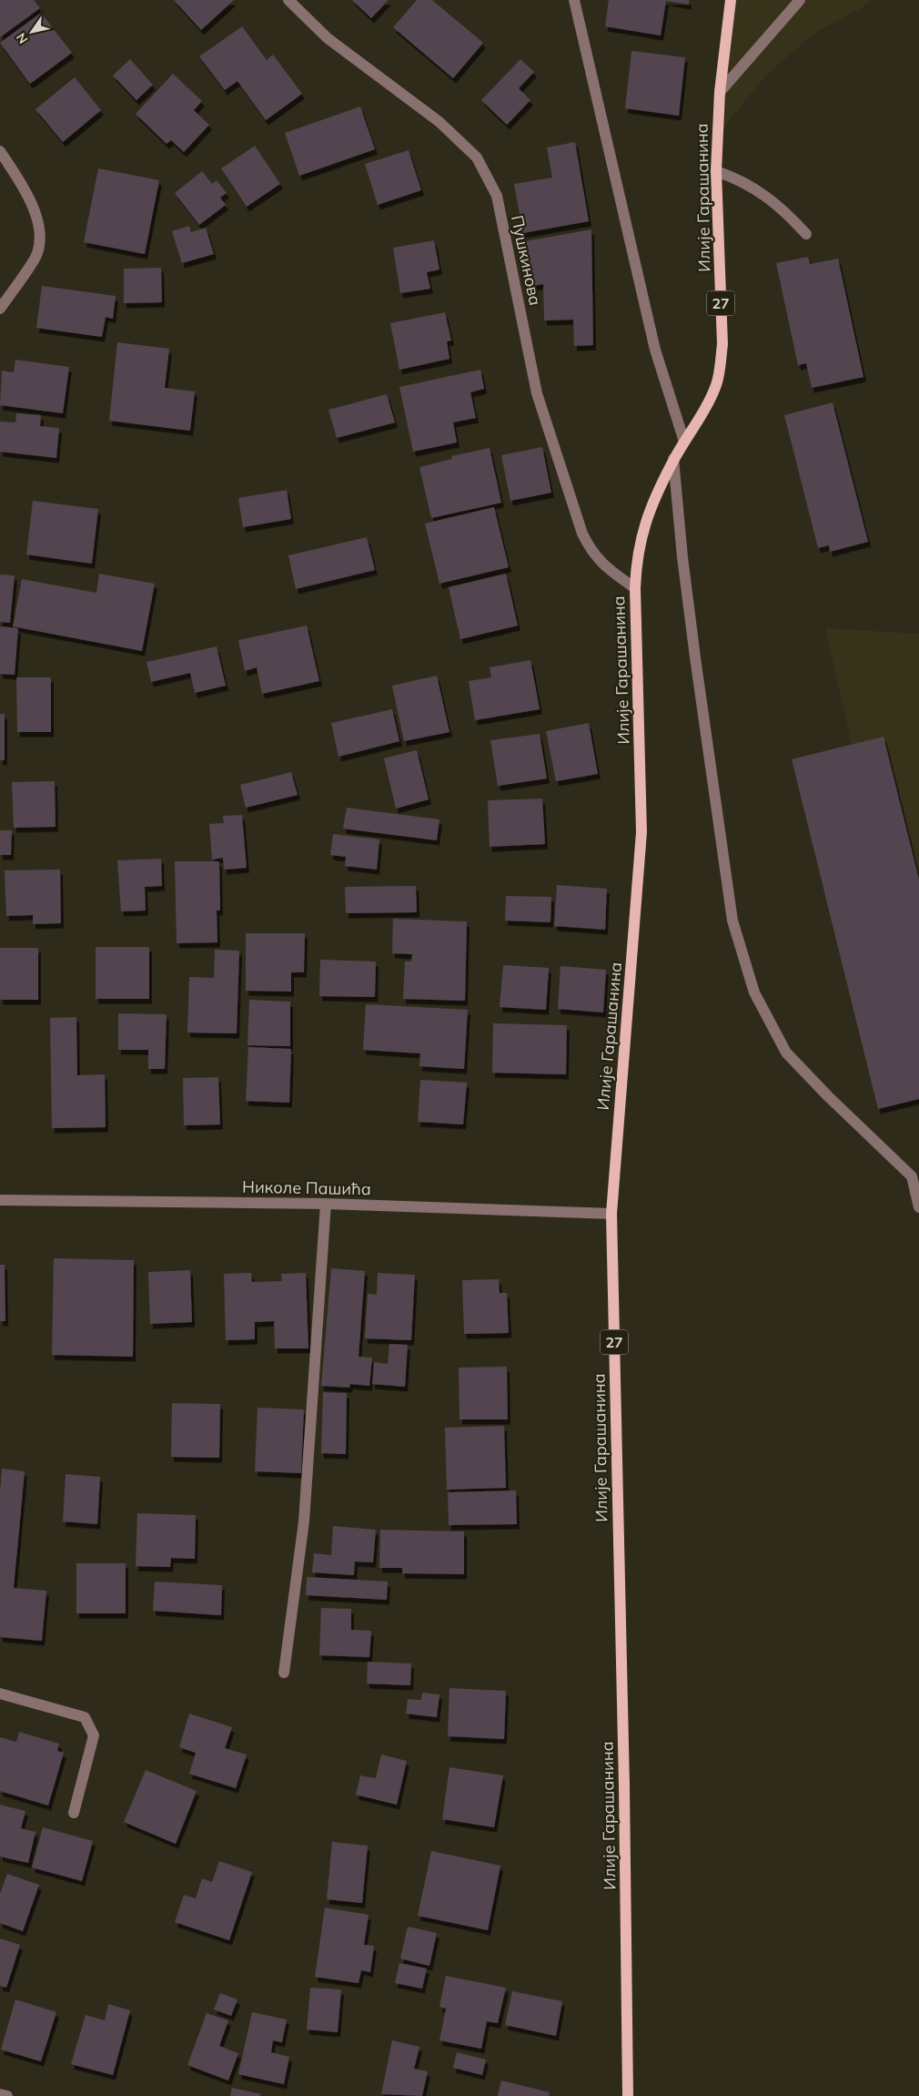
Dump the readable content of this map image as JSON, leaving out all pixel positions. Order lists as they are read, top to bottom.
{
  "streets": {
    "main road": ["Илије Гарашанина", "27"],
    "street": ["Пушкинова", "Николе Пашића"]
  },
  "crossings": [
    ["Илије Гарашанина", "Пушкинова"],
    ["Илије Гарашанина", "Николе Пашића"]
  ],
  "north": "bottom left"
}
